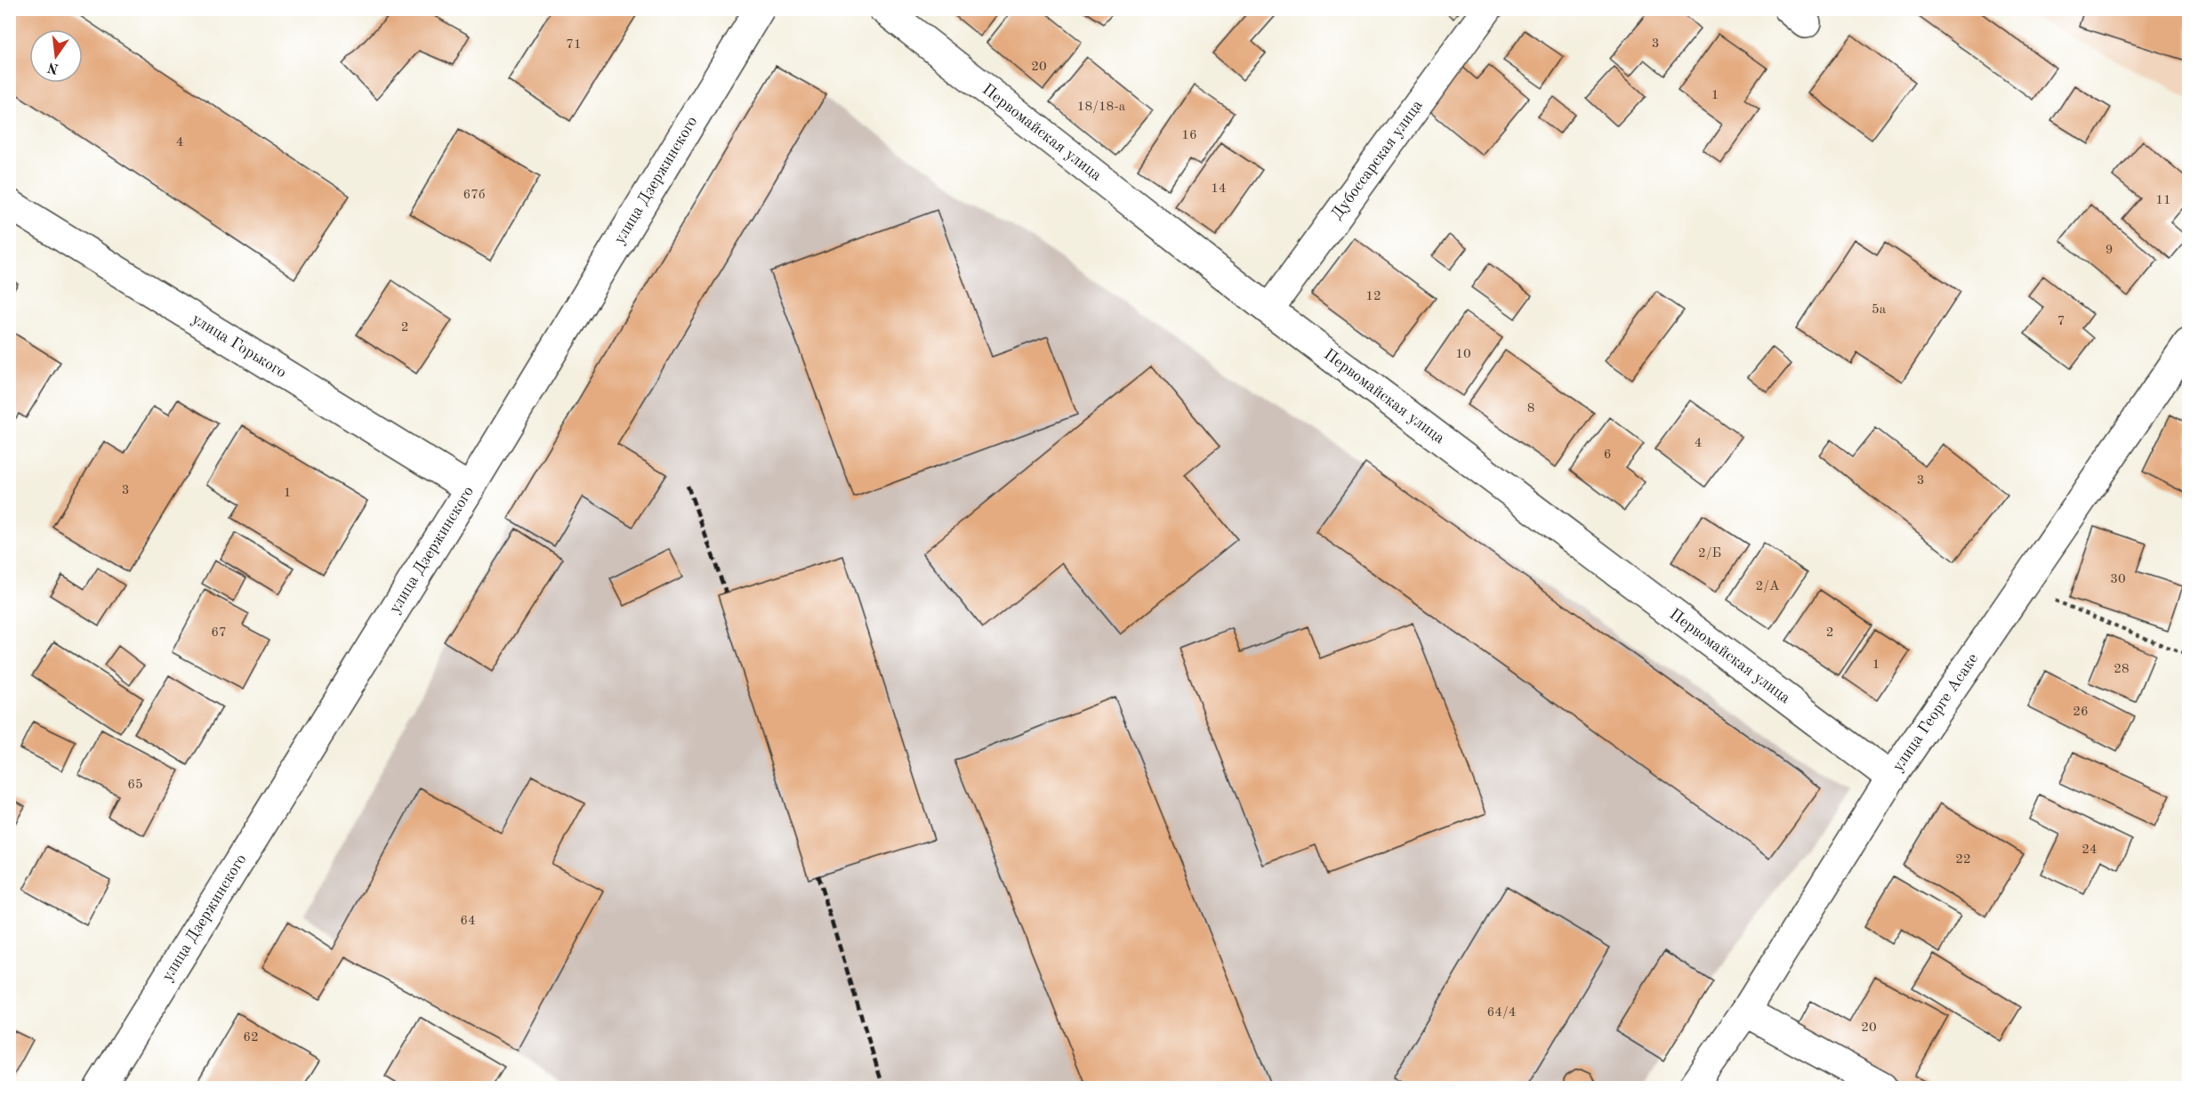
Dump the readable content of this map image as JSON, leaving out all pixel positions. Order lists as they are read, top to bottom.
{
  "streets": {
    "street": [
      "Первомайская улица",
      "Дубоссарская улица",
      "улица Дзержинского",
      "улица Горького",
      "улица Георге Асаке"
    ]
  },
  "crossings": [
    ["Первомайская улица", "Дубоссарская улица"],
    ["Первомайская улица", "улица Георге Асаке"],
    ["улица Дзержинского", "улица Горького"]
  ],
  "house_numbers": [
    "3",
    "71",
    "20",
    "1",
    "18/18-а",
    "16",
    "4",
    "14",
    "67б",
    "11",
    "9",
    "12",
    "5а",
    "7",
    "2",
    "10",
    "8",
    "4",
    "6",
    "3",
    "3",
    "1",
    "2/Б",
    "30",
    "2/А",
    "67",
    "2",
    "1",
    "28",
    "26",
    "65",
    "24",
    "22",
    "64",
    "64/4",
    "20",
    "62"
  ],
  "north": "bottom"
}
